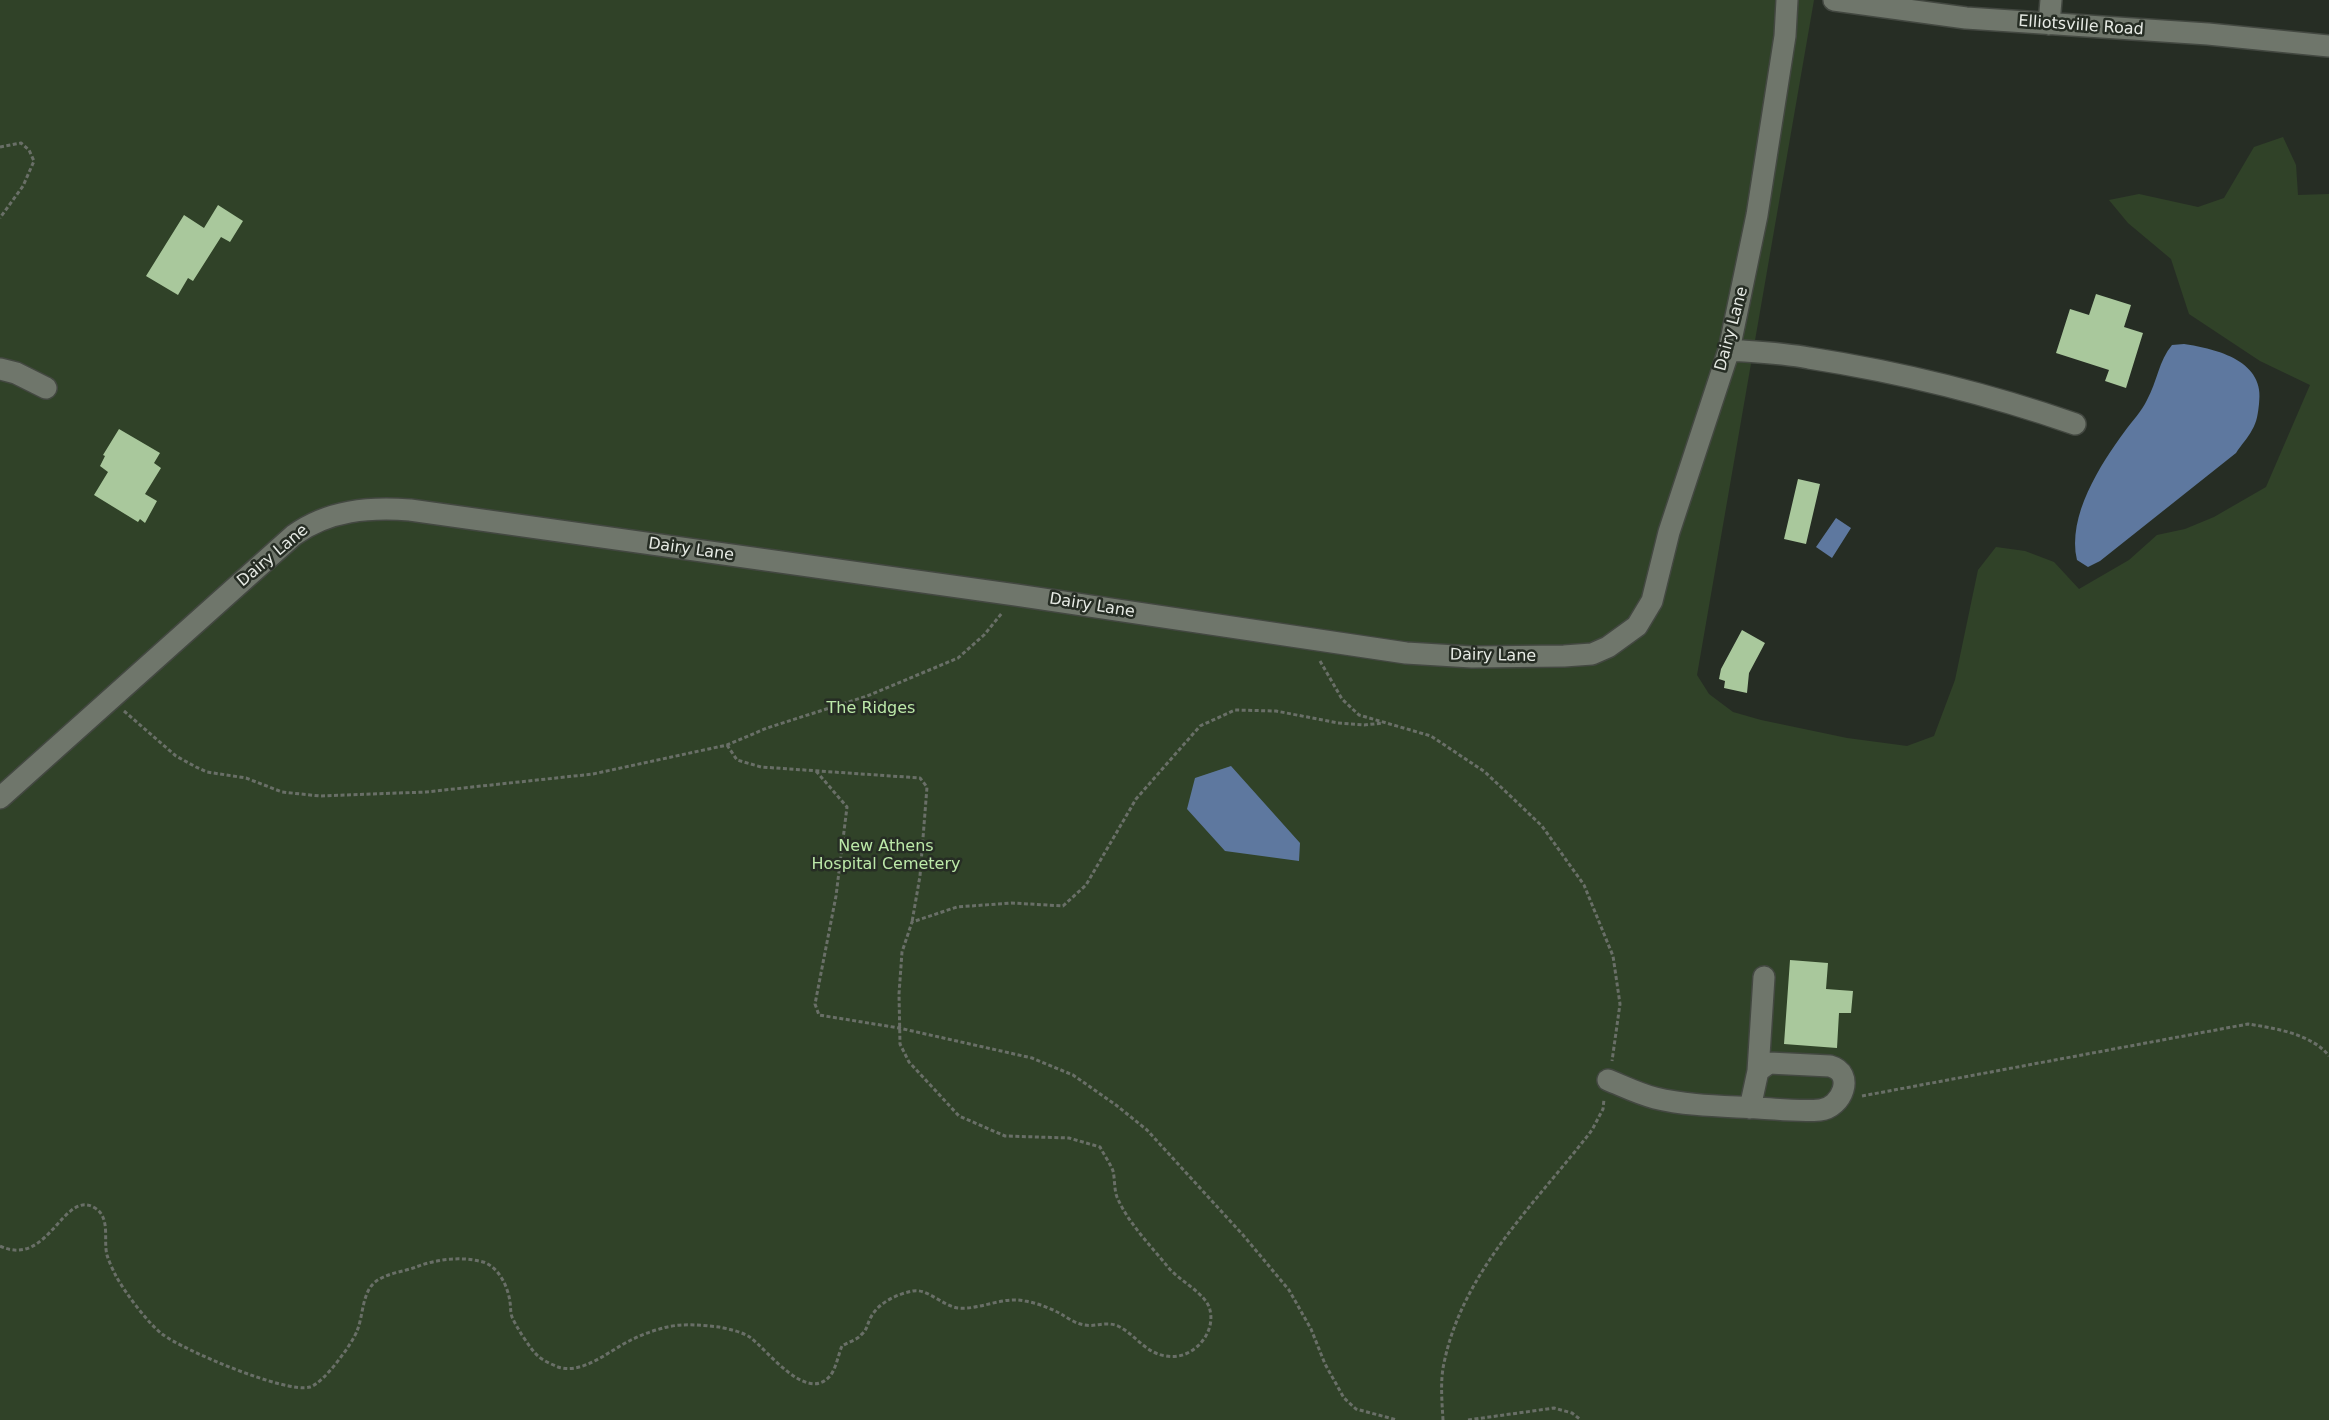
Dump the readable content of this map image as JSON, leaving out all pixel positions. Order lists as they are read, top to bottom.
{
  "streets": {
    "street": ["Elliotsville Road", "Dairy Lane"]
  },
  "parks": ["The Ridges", "New Athens Hospital Cemetery"]
}
